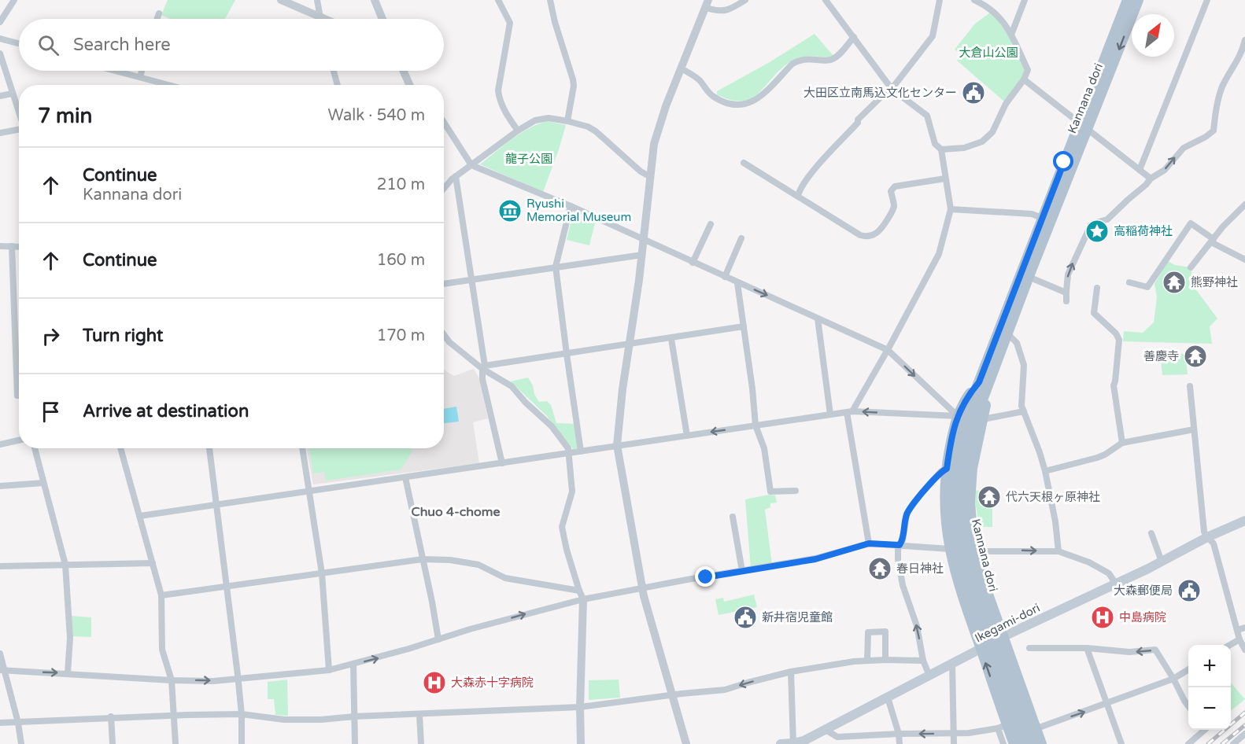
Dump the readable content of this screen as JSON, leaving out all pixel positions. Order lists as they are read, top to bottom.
{
  "streets": {
    "main road": ["Kannana dori", "Ikegami-dori"]
  },
  "districts": ["Chuo 4-chome"],
  "parks": ["大倉山公園", "龍子公園"],
  "places": {
    "public building": ["大田区立南馬込文化センター", "大森郵便局", "新井宿児童館"],
    "museum": ["Ryushi Memorial Museum"],
    "place": ["高稲荷神社"],
    "temple": [
      "熊野神社",
      "善慶寺",
      "代六天根ヶ原神社",
      "春日神社"
    ],
    "hospital": ["中島病院", "大森赤十字病院"]
  },
  "north": "top right",
  "page": {
    "search": "Search here",
    "heading": ["7 min", "Walk · 540 m"],
    "list": [
      ["Continue", "Kannana dori", "210 m"],
      ["Continue", "160 m"],
      ["Turn right", "170 m"],
      "Arrive at destination"
    ],
    "map_buttons": ["+", "−"]
  }
}
